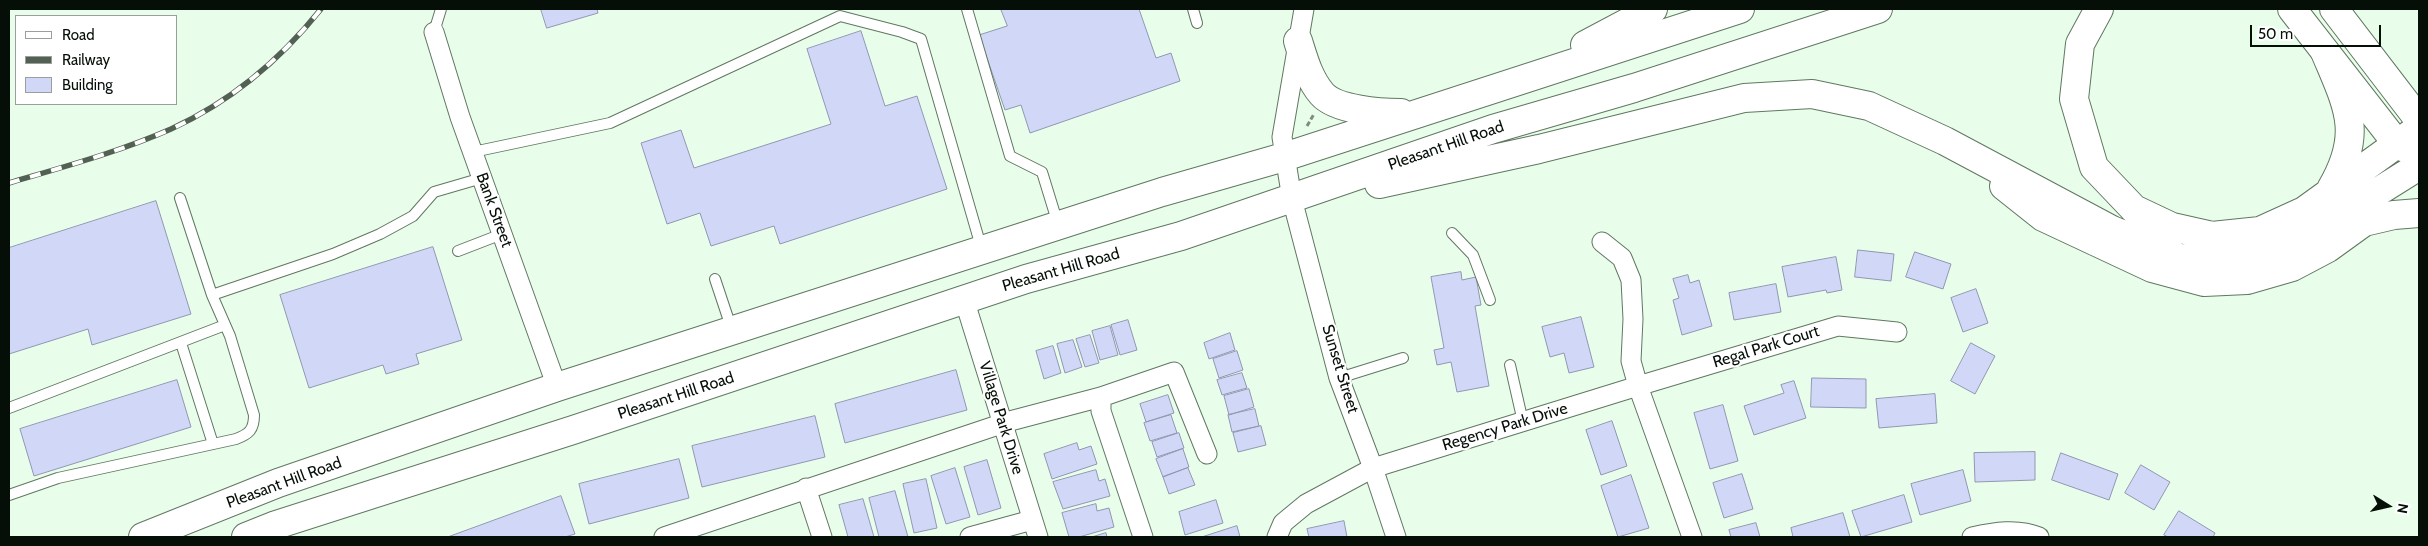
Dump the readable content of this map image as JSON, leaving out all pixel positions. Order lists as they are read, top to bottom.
{
  "streets": {
    "main road": ["Pleasant Hill Road"],
    "street": [
      "Bank Street",
      "Regal Park Court",
      "Sunset Street",
      "Village Park Drive",
      "Regency Park Drive"
    ]
  },
  "crossings": [
    ["Pleasant Hill Road", "Bank Street"],
    ["Pleasant Hill Road", "Sunset Street"],
    ["Pleasant Hill Road", "Village Park Drive"],
    ["Regal Park Court", "Regency Park Drive"],
    ["Sunset Street", "Regency Park Drive"]
  ],
  "legend": ["Road", "Railway", "Building"],
  "scale_bar": "50 m",
  "north": "right"
}
